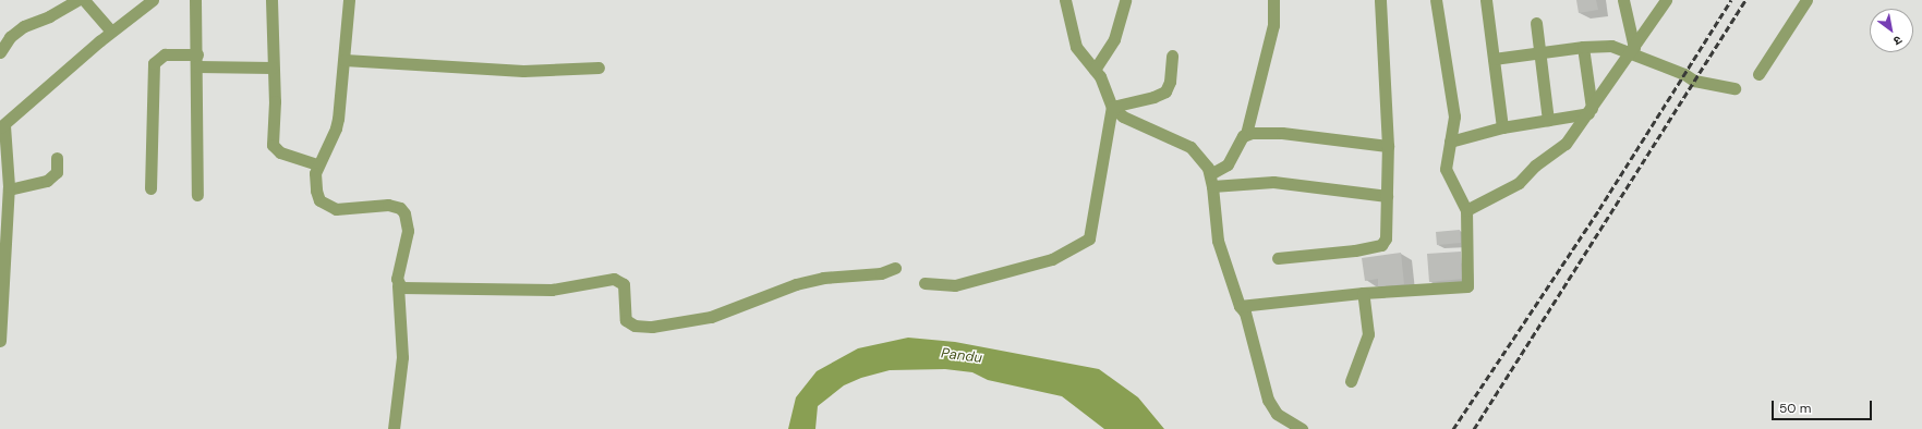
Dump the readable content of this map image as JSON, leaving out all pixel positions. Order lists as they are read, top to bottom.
{
  "water": ["Pandu"],
  "scale_bar": "50 m",
  "north": "bottom right"
}
